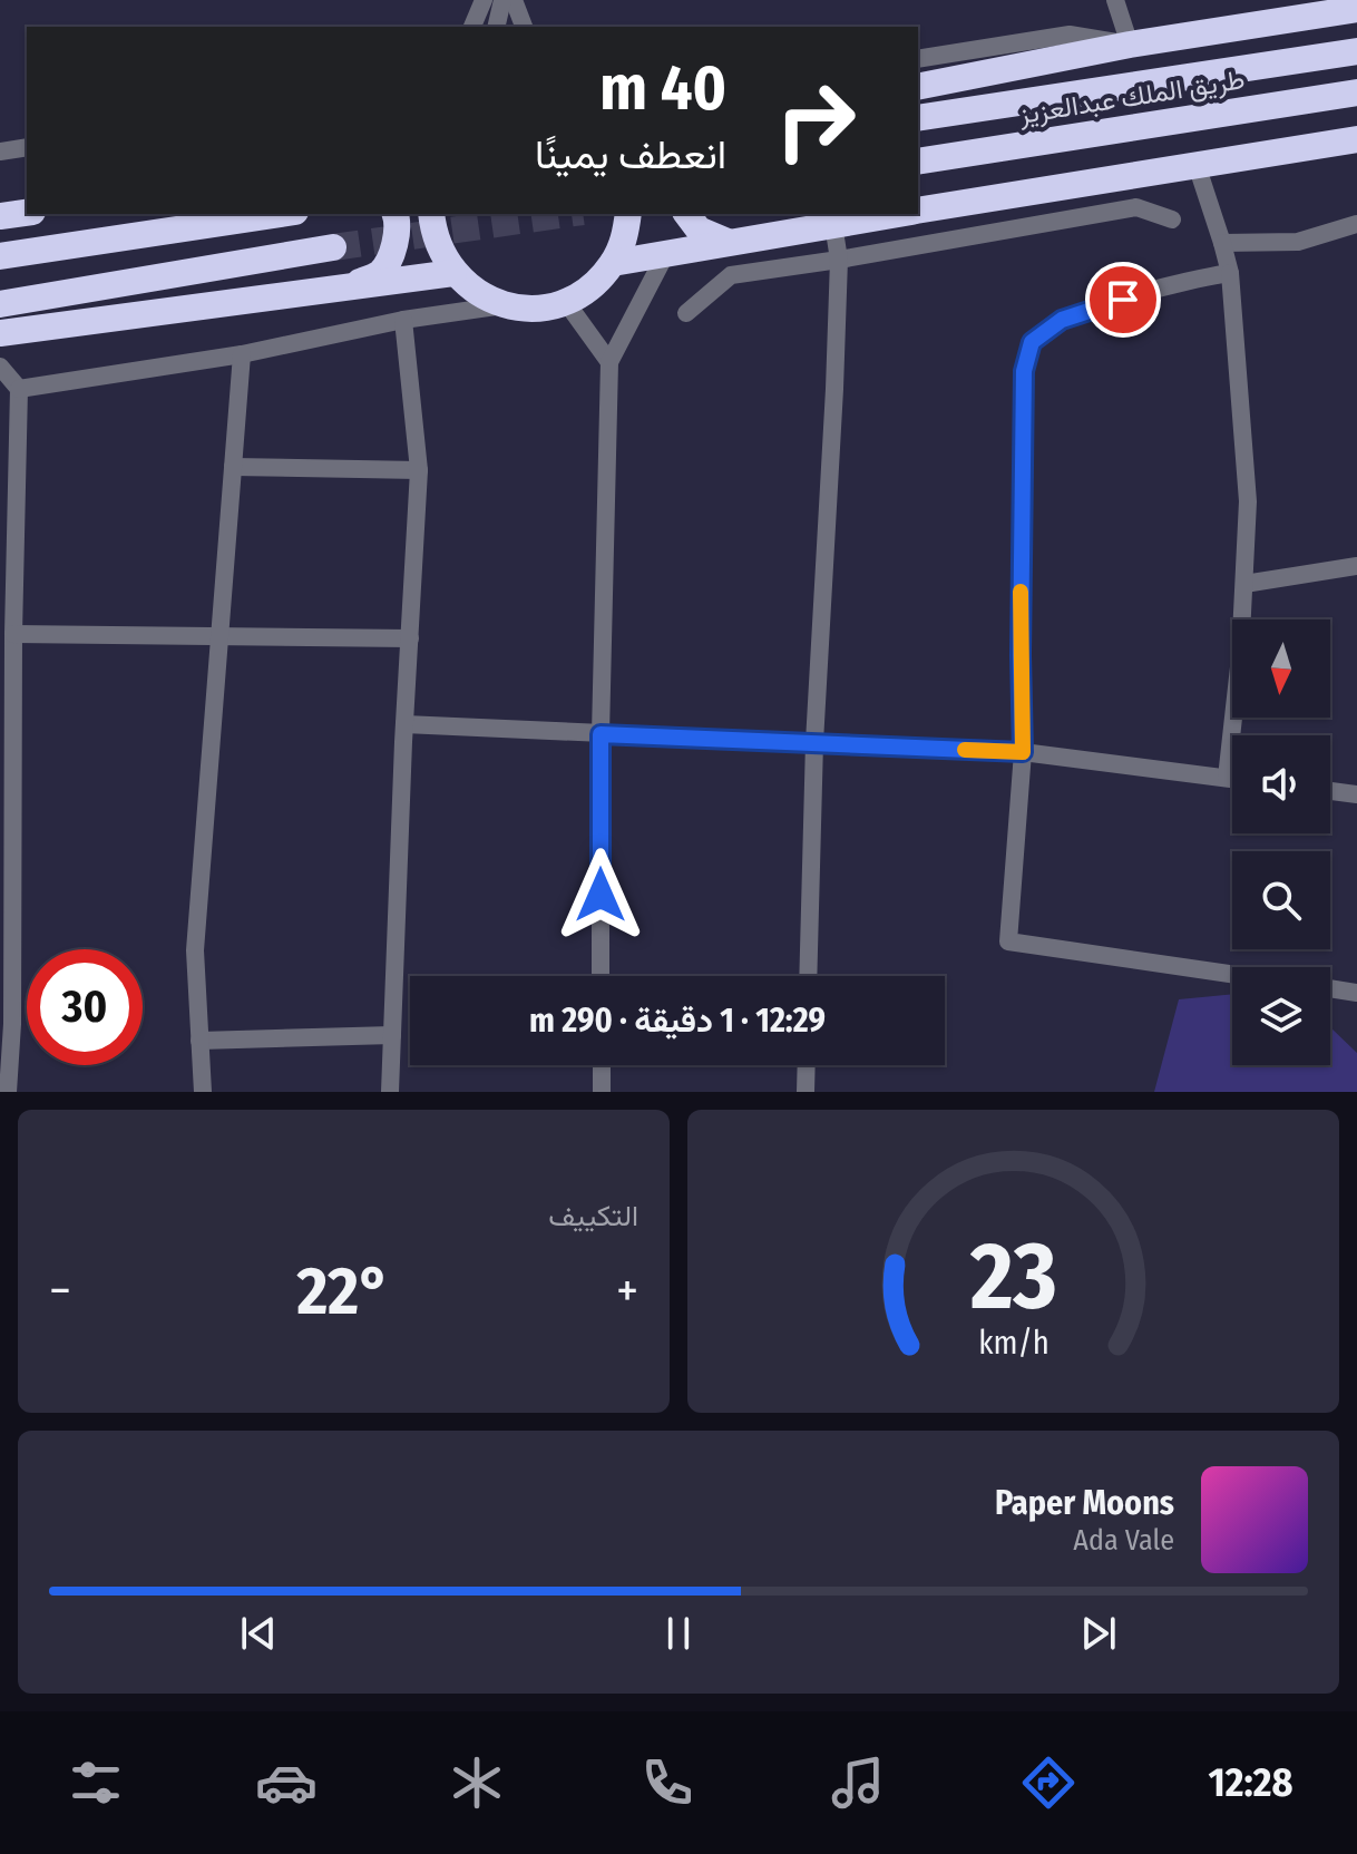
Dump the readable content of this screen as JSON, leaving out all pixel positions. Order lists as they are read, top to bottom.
{
  "streets": {
    "highway": ["طريق الملك عبدالعزيز"]
  },
  "north": "bottom",
  "page": {
    "turn": ["40 m", "انعطف يمينًا"],
    "limit": "30",
    "trip": "12:29 · 1 دقيقة · 290 m",
    "tile": "التكييف",
    "heat": ["−", "22°", "+"],
    "song": ["Paper Moons", "Ada Vale"],
    "tabs": "12:28",
    "gauge": ["23", "km/h"]
  }
}
